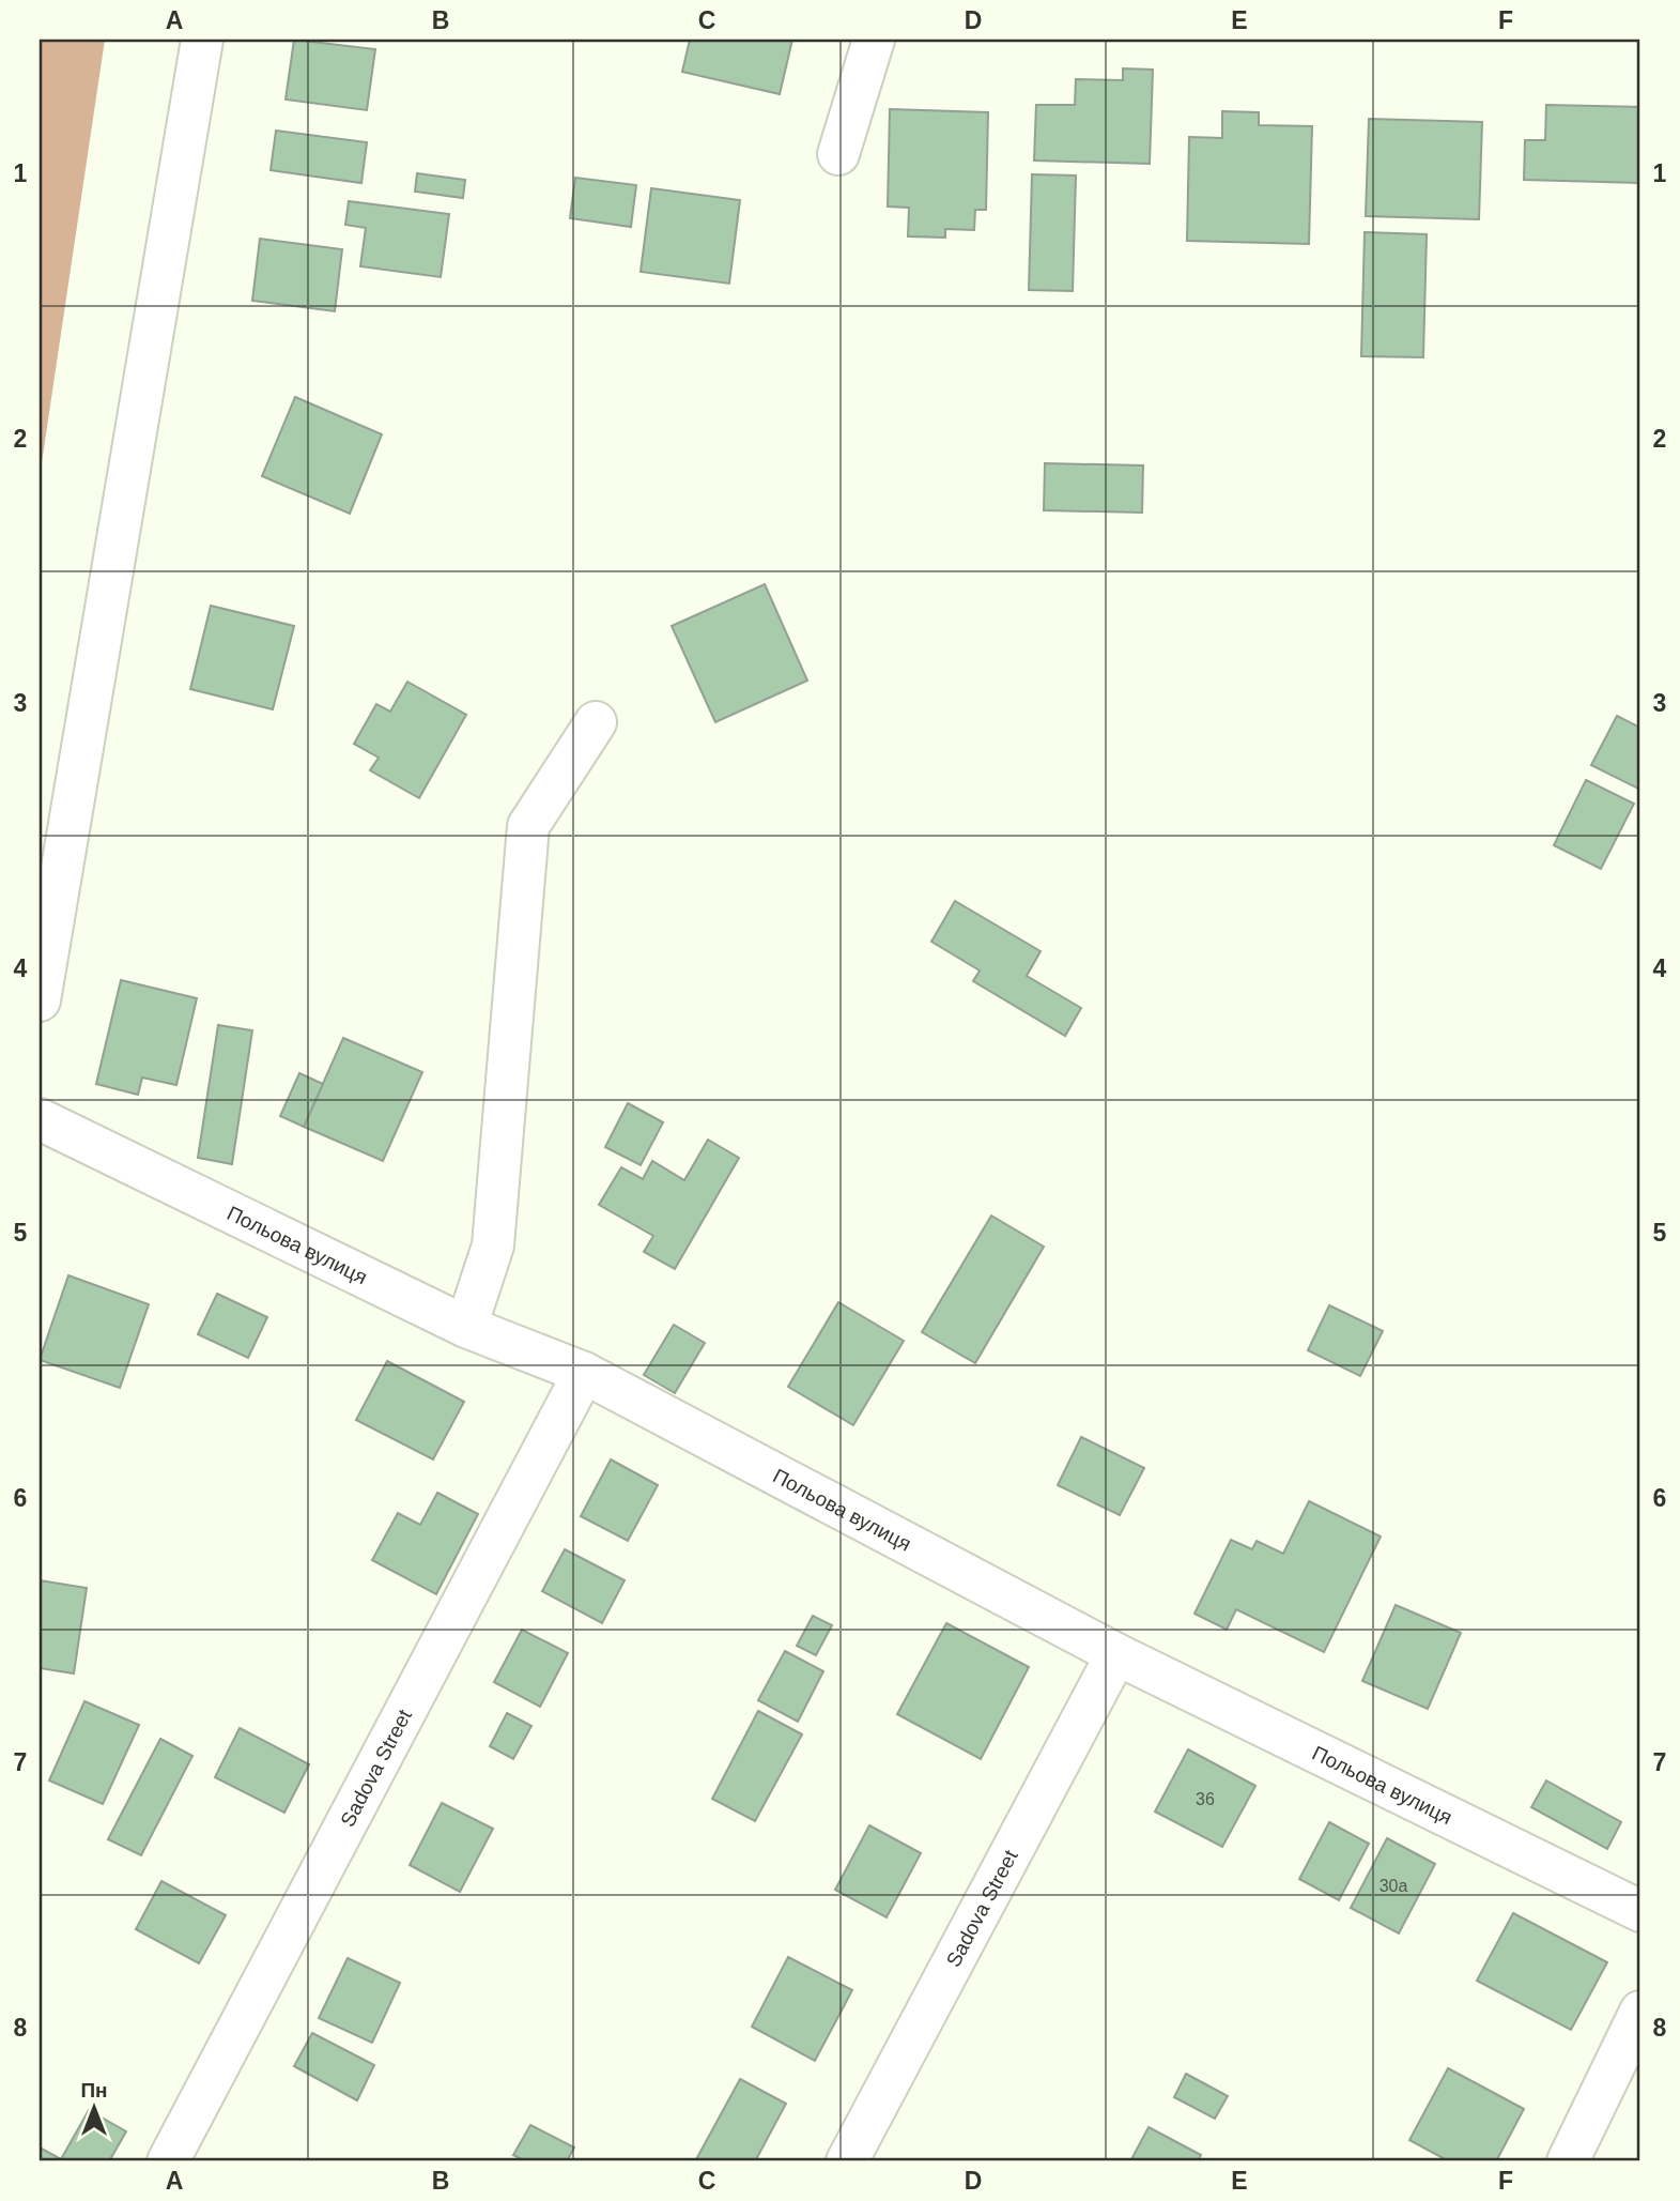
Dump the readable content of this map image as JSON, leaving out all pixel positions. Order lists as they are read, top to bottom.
{
  "streets": {
    "street": ["Польова вулиця", "Sadova Street"]
  },
  "crossings": [
    ["Польова вулиця", "Sadova Street"]
  ],
  "house_numbers": ["36", "30а"],
  "north": "top",
  "grid": {
    "columns": [
      "A",
      "B",
      "C",
      "D",
      "E",
      "F"
    ],
    "rows": [
      "1",
      "2",
      "3",
      "4",
      "5",
      "6",
      "7",
      "8"
    ]
  }
}
